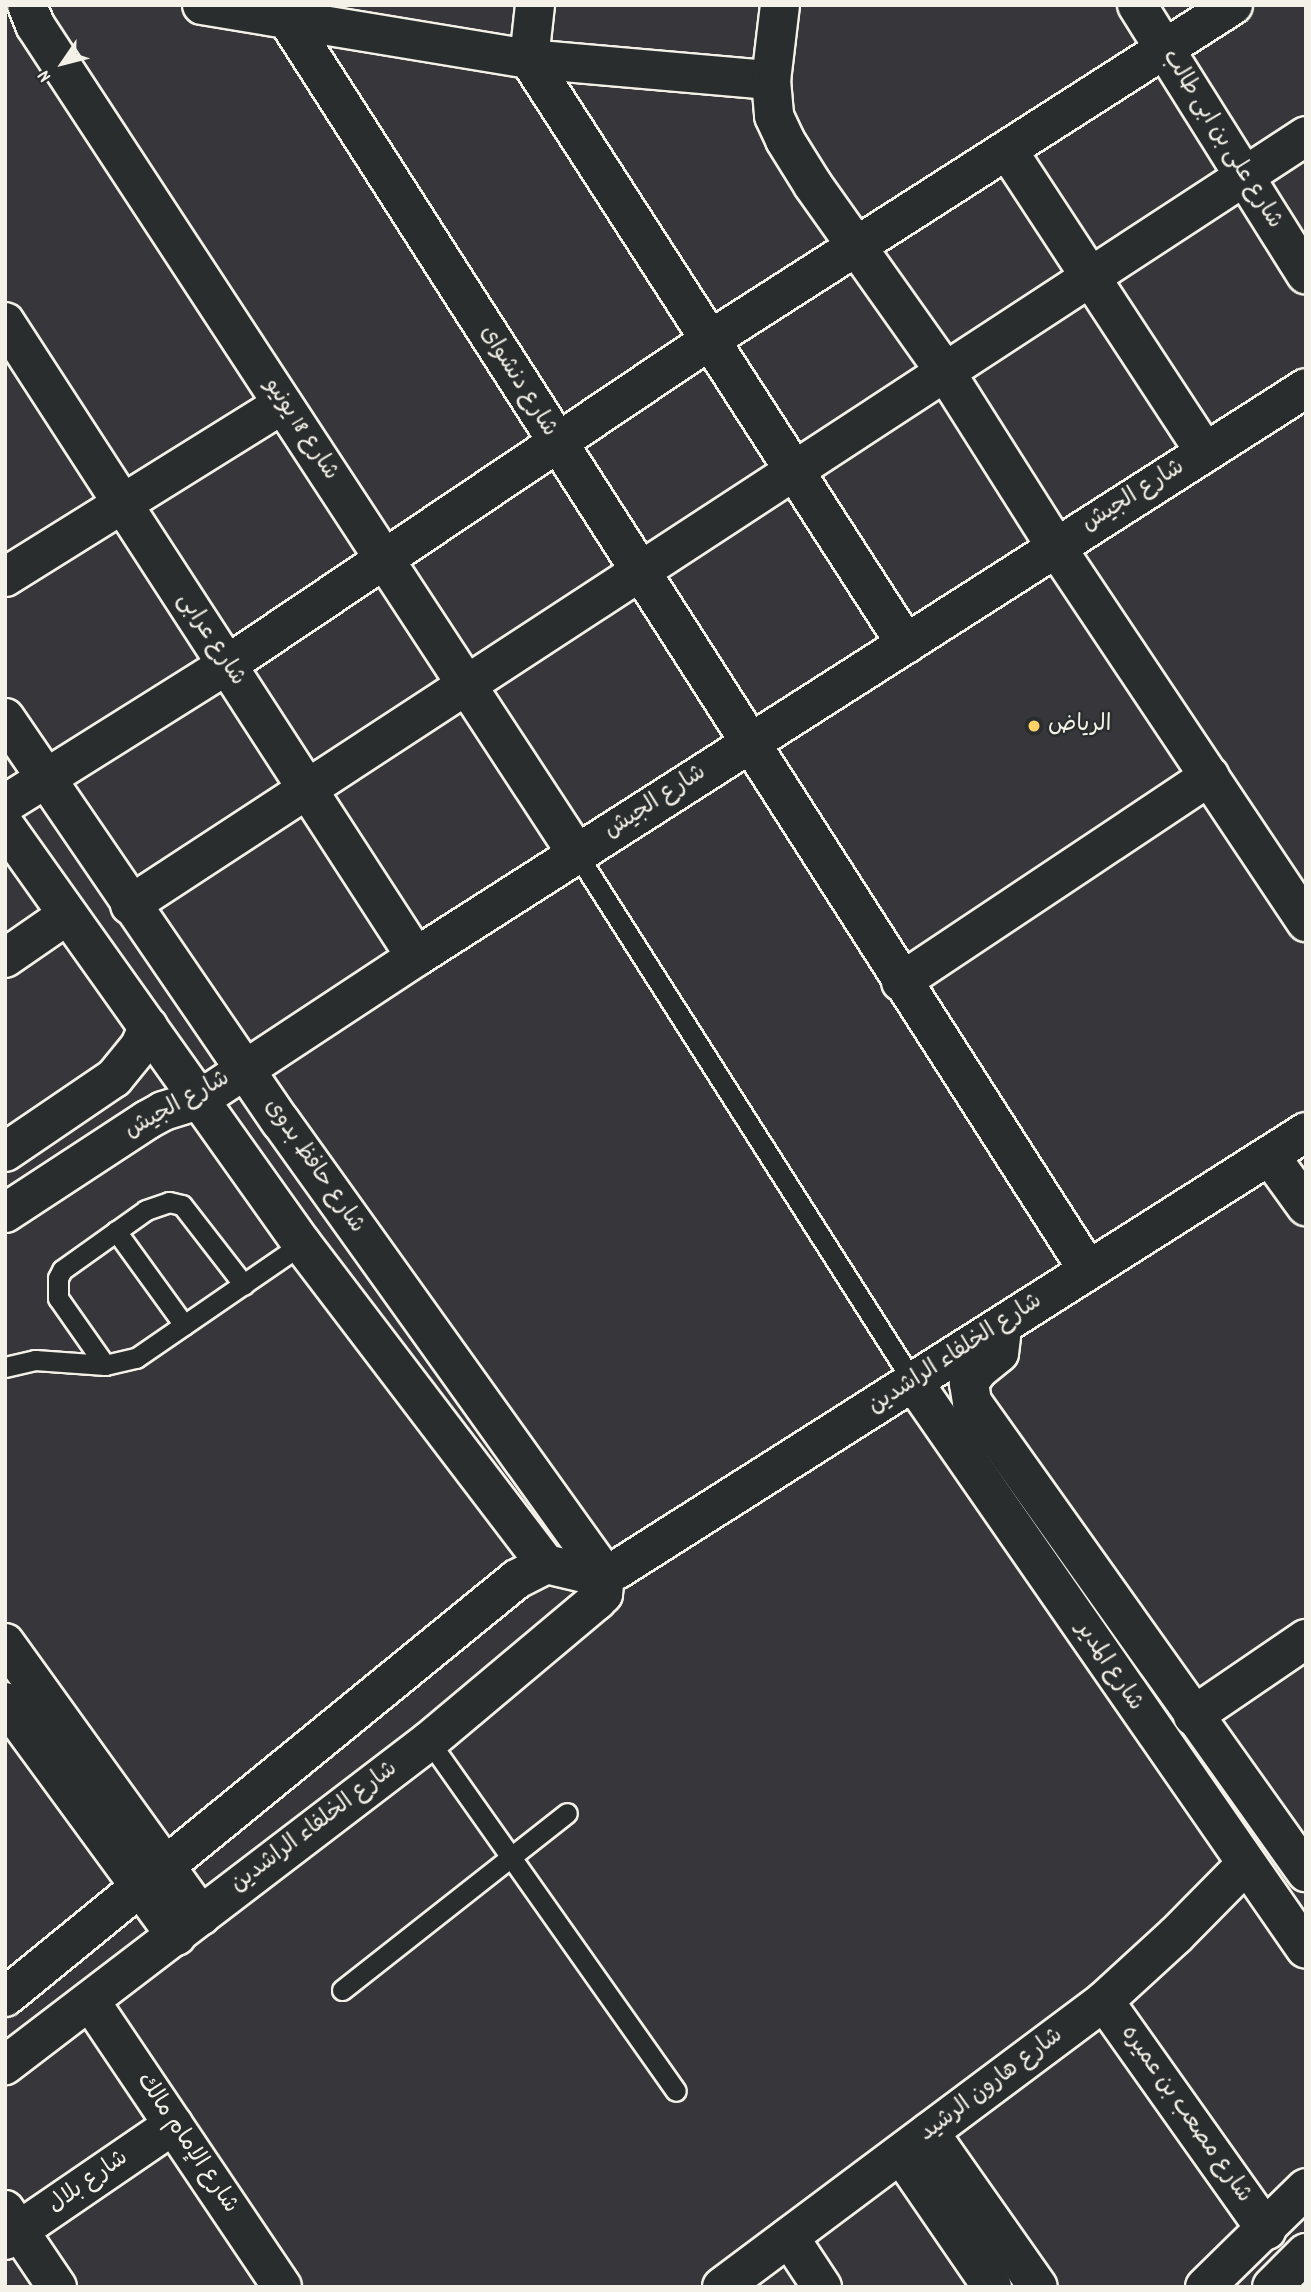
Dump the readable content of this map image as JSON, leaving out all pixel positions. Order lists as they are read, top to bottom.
{
  "streets": {
    "street": [
      "شارع على بن ابى طالب",
      "شارع دنشواى",
      "شارع 18 يونيو",
      "شارع الجيش",
      "شارع عرابى",
      "شارع حافظ بدوى",
      "شارع الخلفاء الراشدين",
      "شارع المدير",
      "شارع هارون الرشيد",
      "شارع مصعب بن عميره",
      "شارع الإمام مالك",
      "شارع بلال"
    ]
  },
  "crossings": [
    ["شارع دنشواى", "شارع الجيش"],
    ["شارع دنشواى", "شارع الخلفاء الراشدين"],
    ["شارع 18 يونيو", "شارع الجيش"],
    ["شارع الجيش", "شارع عرابى"],
    ["شارع الجيش", "شارع حافظ بدوى"],
    ["شارع حافظ بدوى", "شارع الخلفاء الراشدين"],
    ["شارع الخلفاء الراشدين", "شارع المدير"],
    ["شارع الخلفاء الراشدين", "شارع الإمام مالك"],
    ["شارع المدير", "شارع هارون الرشيد"],
    ["شارع هارون الرشيد", "شارع مصعب بن عميره"],
    ["شارع الإمام مالك", "شارع بلال"]
  ],
  "places": ["الرياض"],
  "north": "bottom left"
}
